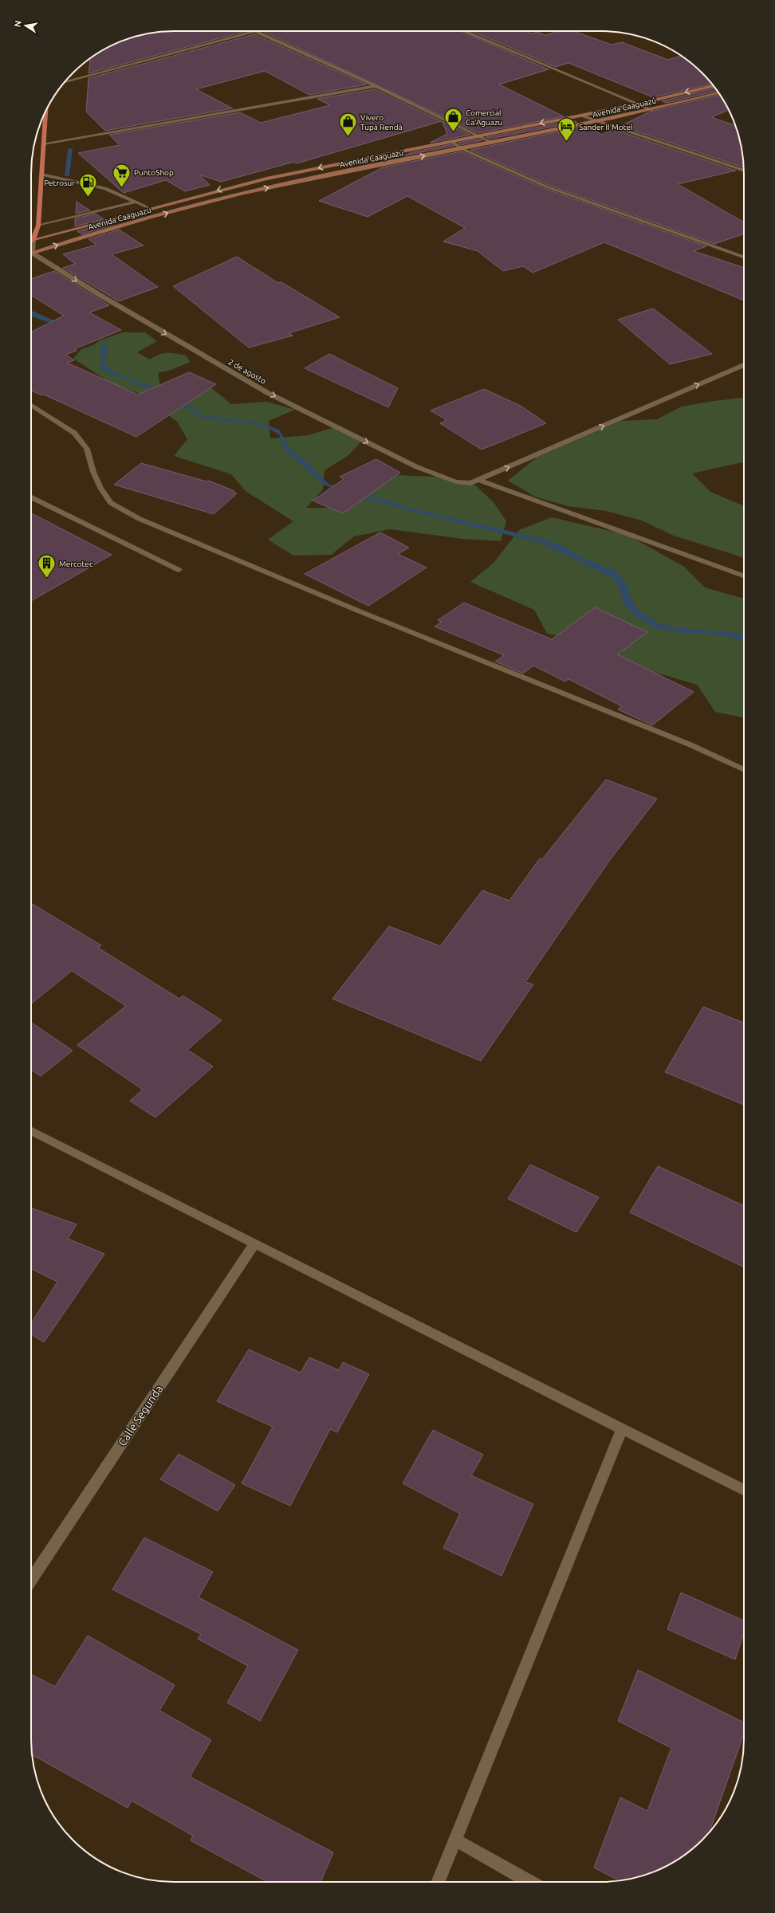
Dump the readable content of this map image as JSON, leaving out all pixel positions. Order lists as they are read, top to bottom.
{
  "streets": {
    "street": ["Avenida Caaguazú", "2 de agosto", "Calle Segunda"]
  },
  "one_way": ["2 de agosto"],
  "places": {
    "shop": ["Comercial Ca'Aguazu", "Vivero Tupâ Rendâ"],
    "hotel": ["Sander II Motel"],
    "supermarket": ["PuntoShop"],
    "fuel station": ["Petrosur"],
    "building": ["Mercotec"]
  },
  "north": "left"
}
